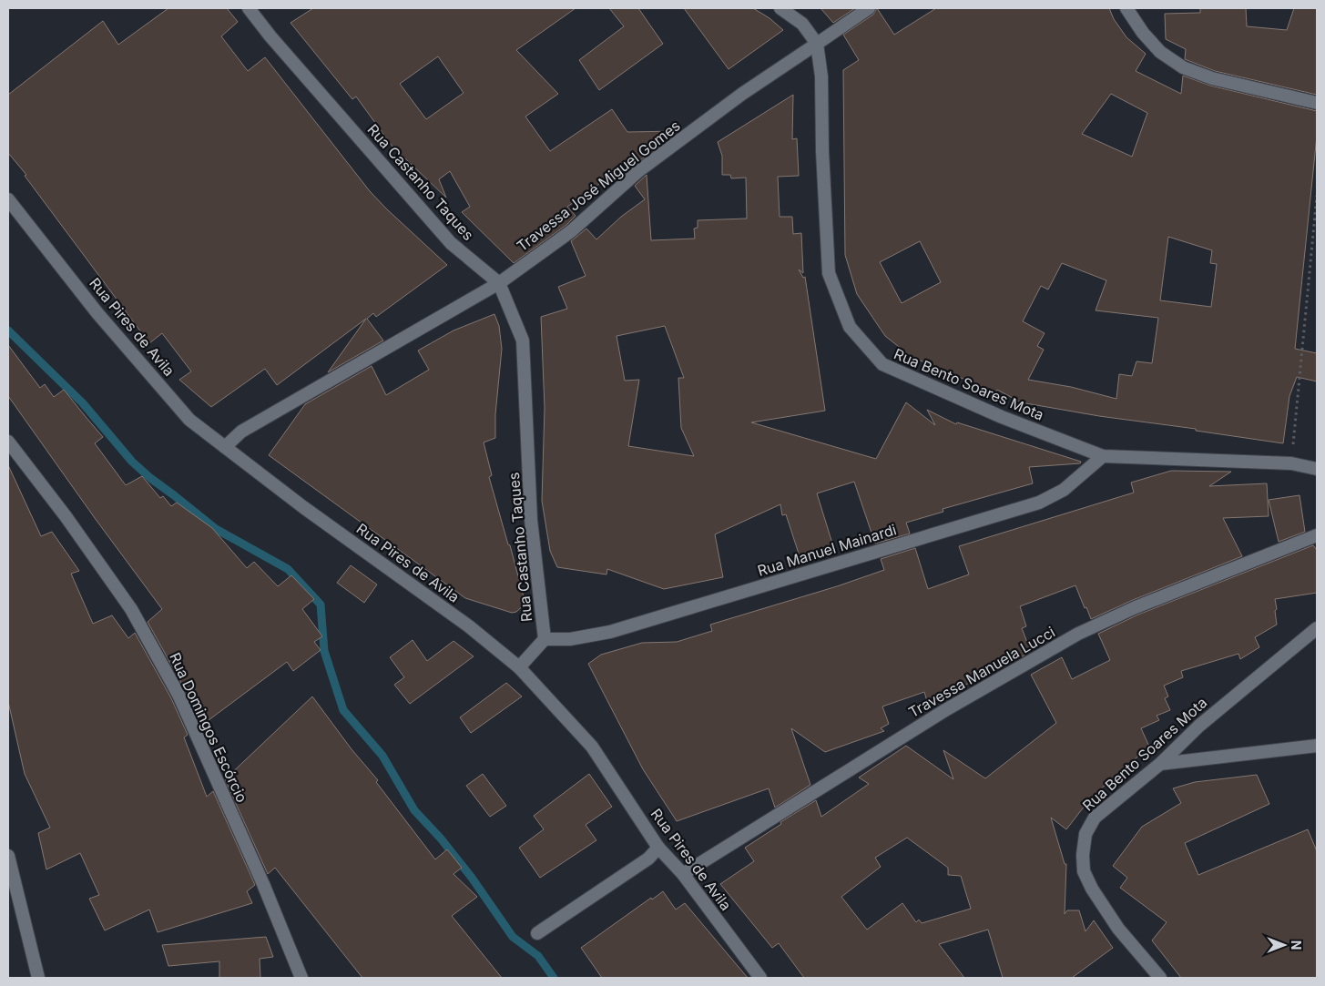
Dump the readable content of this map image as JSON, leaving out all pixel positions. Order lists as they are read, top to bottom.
{
  "streets": {
    "street": [
      "Rua Castanho Taques",
      "Travessa José Miguel Gomes",
      "Rua Pires de Avila",
      "Rua Bento Soares Mota",
      "Rua Manuel Mainardi",
      "Travessa Manuela Lucci",
      "Rua Domingos Escórcio"
    ]
  },
  "crossings": [
    ["Rua Castanho Taques", "Travessa José Miguel Gomes"],
    ["Rua Castanho Taques", "Rua Manuel Mainardi"],
    ["Travessa José Miguel Gomes", "Rua Pires de Avila"],
    ["Travessa José Miguel Gomes", "Rua Bento Soares Mota"],
    ["Rua Pires de Avila", "Travessa Manuela Lucci"],
    ["Rua Bento Soares Mota", "Rua Manuel Mainardi"]
  ],
  "north": "right"
}
